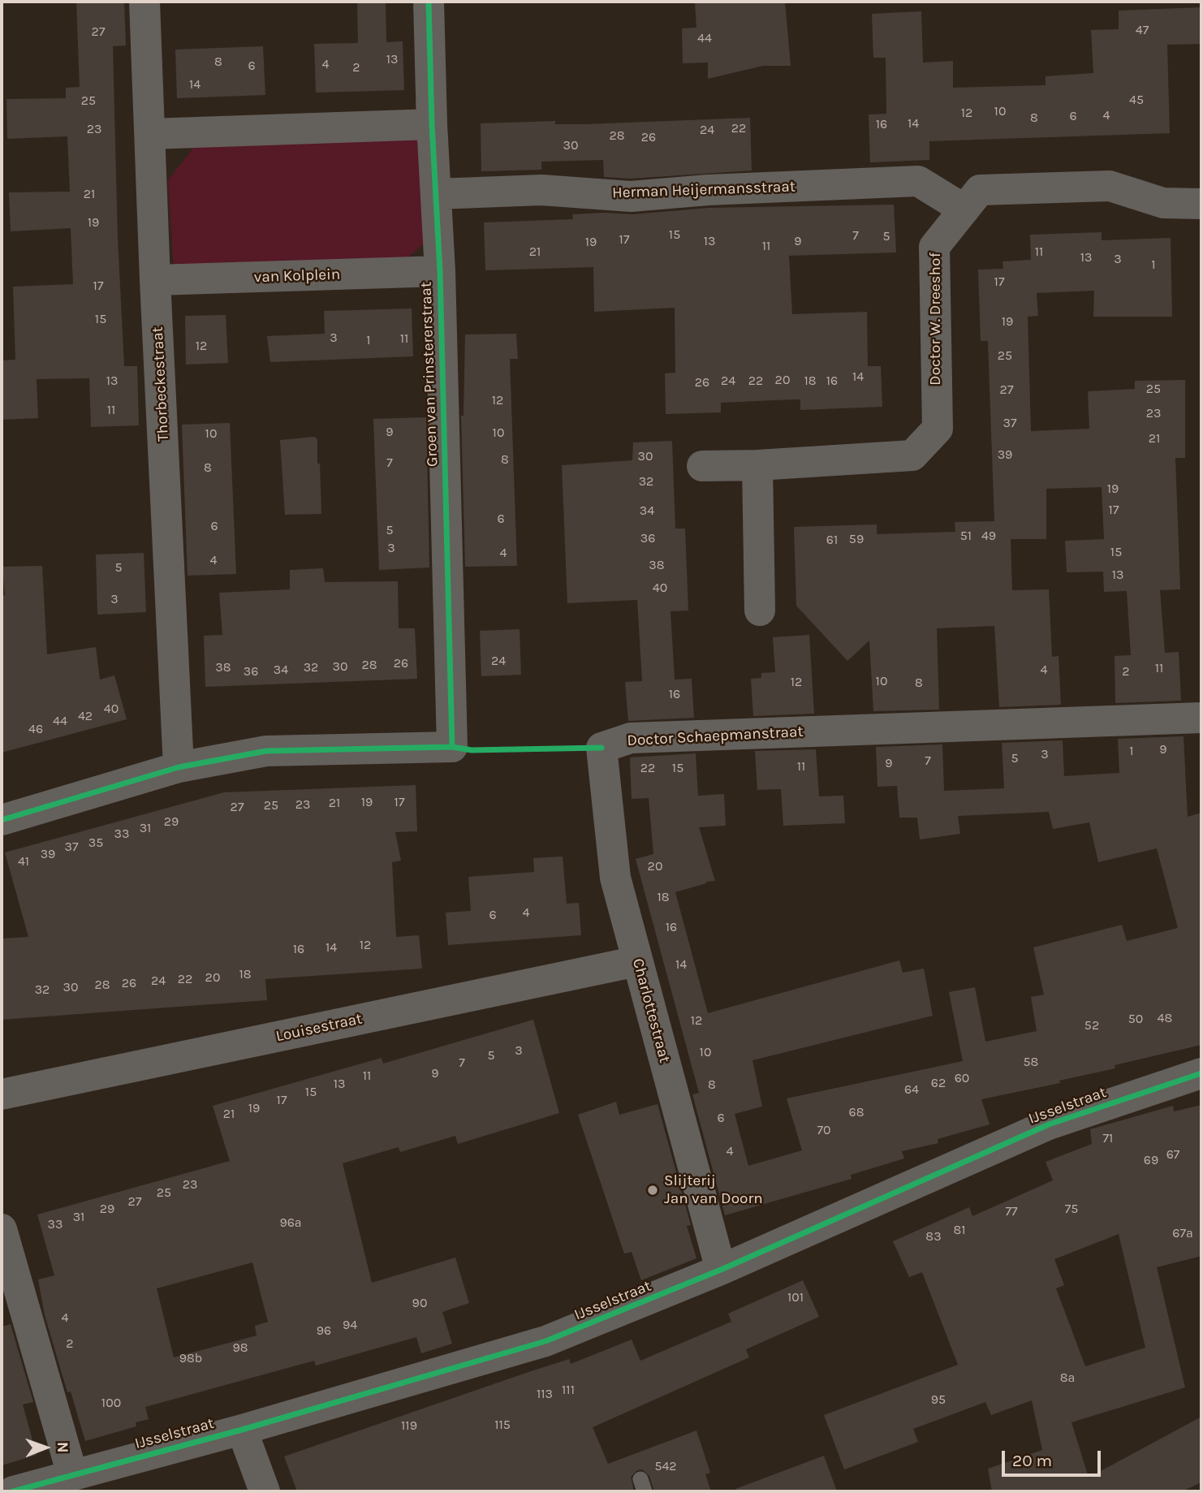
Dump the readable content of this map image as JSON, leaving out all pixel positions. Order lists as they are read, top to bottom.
{
  "streets": {
    "street": [
      "Herman Heijermansstraat",
      "van Kolplein",
      "Doctor W. Dreeshof",
      "Groen van Prinstererstraat",
      "Thorbeckestraat",
      "Doctor Schaepmanstraat",
      "Charlottestraat",
      "Louisestraat",
      "IJsselstraat"
    ]
  },
  "crossings": [
    ["Herman Heijermansstraat", "Doctor W. Dreeshof"],
    ["Herman Heijermansstraat", "Groen van Prinstererstraat"],
    ["van Kolplein", "Groen van Prinstererstraat"],
    ["van Kolplein", "Thorbeckestraat"],
    ["Groen van Prinstererstraat", "Thorbeckestraat"],
    ["Doctor Schaepmanstraat", "Charlottestraat"],
    ["Charlottestraat", "Louisestraat"],
    ["Charlottestraat", "IJsselstraat"]
  ],
  "places": ["Slijterij Jan van Doorn"],
  "house_numbers": [
    "47",
    "27",
    "44",
    "13",
    "8",
    "4",
    "6",
    "2",
    "14",
    "45",
    "25",
    "10",
    "12",
    "4",
    "6",
    "8",
    "14",
    "16",
    "22",
    "23",
    "24",
    "28",
    "26",
    "30",
    "21",
    "19",
    "15",
    "7",
    "5",
    "17",
    "13",
    "9",
    "19",
    "11",
    "21",
    "11",
    "13",
    "3",
    "1",
    "17",
    "17",
    "15",
    "19",
    "3",
    "11",
    "1",
    "12",
    "25",
    "14",
    "20",
    "13",
    "24",
    "22",
    "18",
    "16",
    "26",
    "25",
    "27",
    "12",
    "11",
    "23",
    "37",
    "9",
    "10",
    "10",
    "21",
    "39",
    "30",
    "8",
    "7",
    "8",
    "32",
    "19",
    "17",
    "34",
    "6",
    "6",
    "5",
    "51",
    "49",
    "36",
    "59",
    "61",
    "3",
    "15",
    "4",
    "4",
    "38",
    "5",
    "13",
    "40",
    "3",
    "24",
    "26",
    "28",
    "30",
    "38",
    "32",
    "11",
    "34",
    "4",
    "36",
    "2",
    "10",
    "12",
    "8",
    "16",
    "40",
    "42",
    "44",
    "46",
    "9",
    "1",
    "3",
    "5",
    "7",
    "9",
    "11",
    "22",
    "15",
    "19",
    "17",
    "21",
    "23",
    "25",
    "27",
    "29",
    "31",
    "33",
    "35",
    "37",
    "39",
    "41",
    "20",
    "18",
    "4",
    "6",
    "16",
    "12",
    "14",
    "16",
    "14",
    "18",
    "20",
    "22",
    "24",
    "26",
    "28",
    "30",
    "32",
    "48",
    "50",
    "12",
    "52",
    "3",
    "10",
    "5",
    "58",
    "7",
    "9",
    "11",
    "60",
    "62",
    "13",
    "8",
    "64",
    "15",
    "17",
    "19",
    "68",
    "21",
    "6",
    "70",
    "71",
    "4",
    "67",
    "69",
    "23",
    "25",
    "27",
    "29",
    "75",
    "77",
    "31",
    "96a",
    "33",
    "81",
    "67a",
    "83",
    "101",
    "90",
    "4",
    "94",
    "96",
    "2",
    "98",
    "98b",
    "8a",
    "111",
    "113",
    "95",
    "100",
    "115",
    "119",
    "542"
  ],
  "scale_bar": "20 m",
  "north": "right"
}
